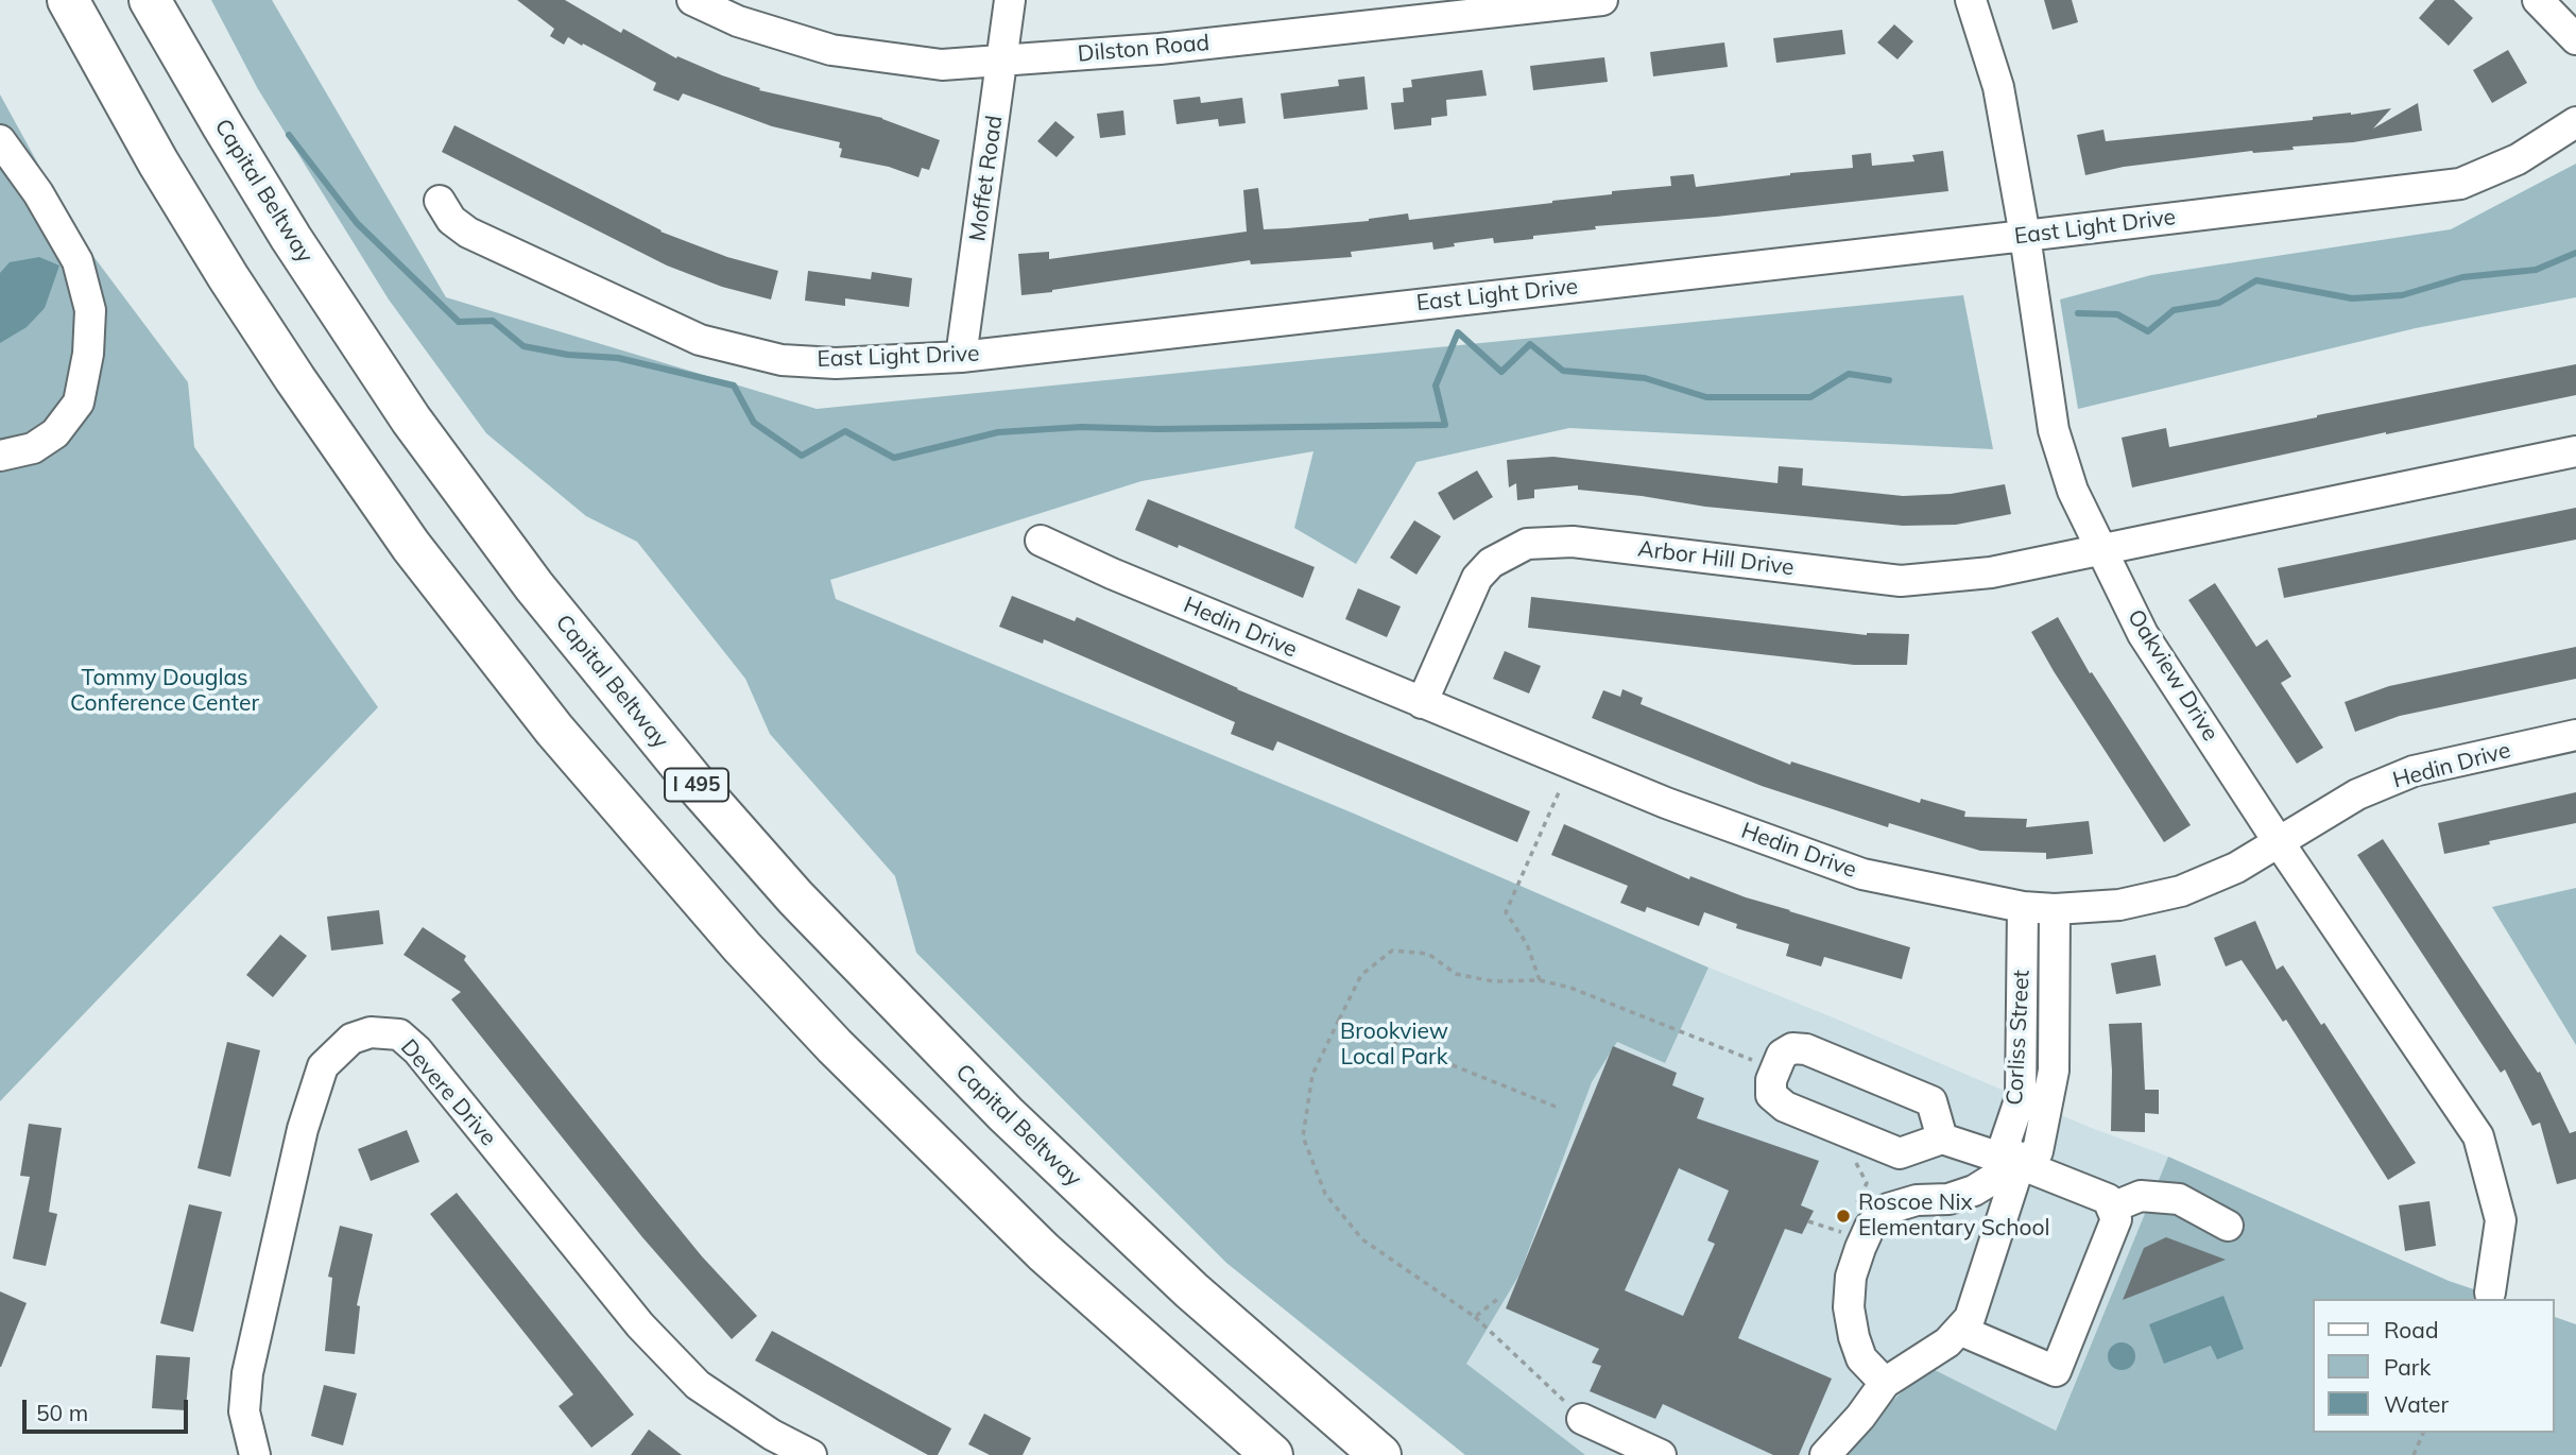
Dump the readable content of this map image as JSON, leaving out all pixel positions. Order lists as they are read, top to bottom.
{
  "streets": {
    "highway": ["Capital Beltway", "I 495"],
    "street": [
      "Dilston Road",
      "Moffet Road",
      "East Light Drive",
      "Arbor Hill Drive",
      "Hedin Drive",
      "Oakview Drive",
      "Corliss Street",
      "Devere Drive"
    ]
  },
  "crossings": [
    ["Dilston Road", "Moffet Road"],
    ["Moffet Road", "East Light Drive"],
    ["East Light Drive", "Oakview Drive"],
    ["Arbor Hill Drive", "Hedin Drive"],
    ["Arbor Hill Drive", "Oakview Drive"],
    ["Hedin Drive", "Oakview Drive"],
    ["Hedin Drive", "Corliss Street"]
  ],
  "parks": ["Tommy Douglas Conference Center", "Brookview Local Park"],
  "places": ["Roscoe Nix Elementary School"],
  "legend": ["Road", "Park", "Water"],
  "scale_bar": "50 m"
}
